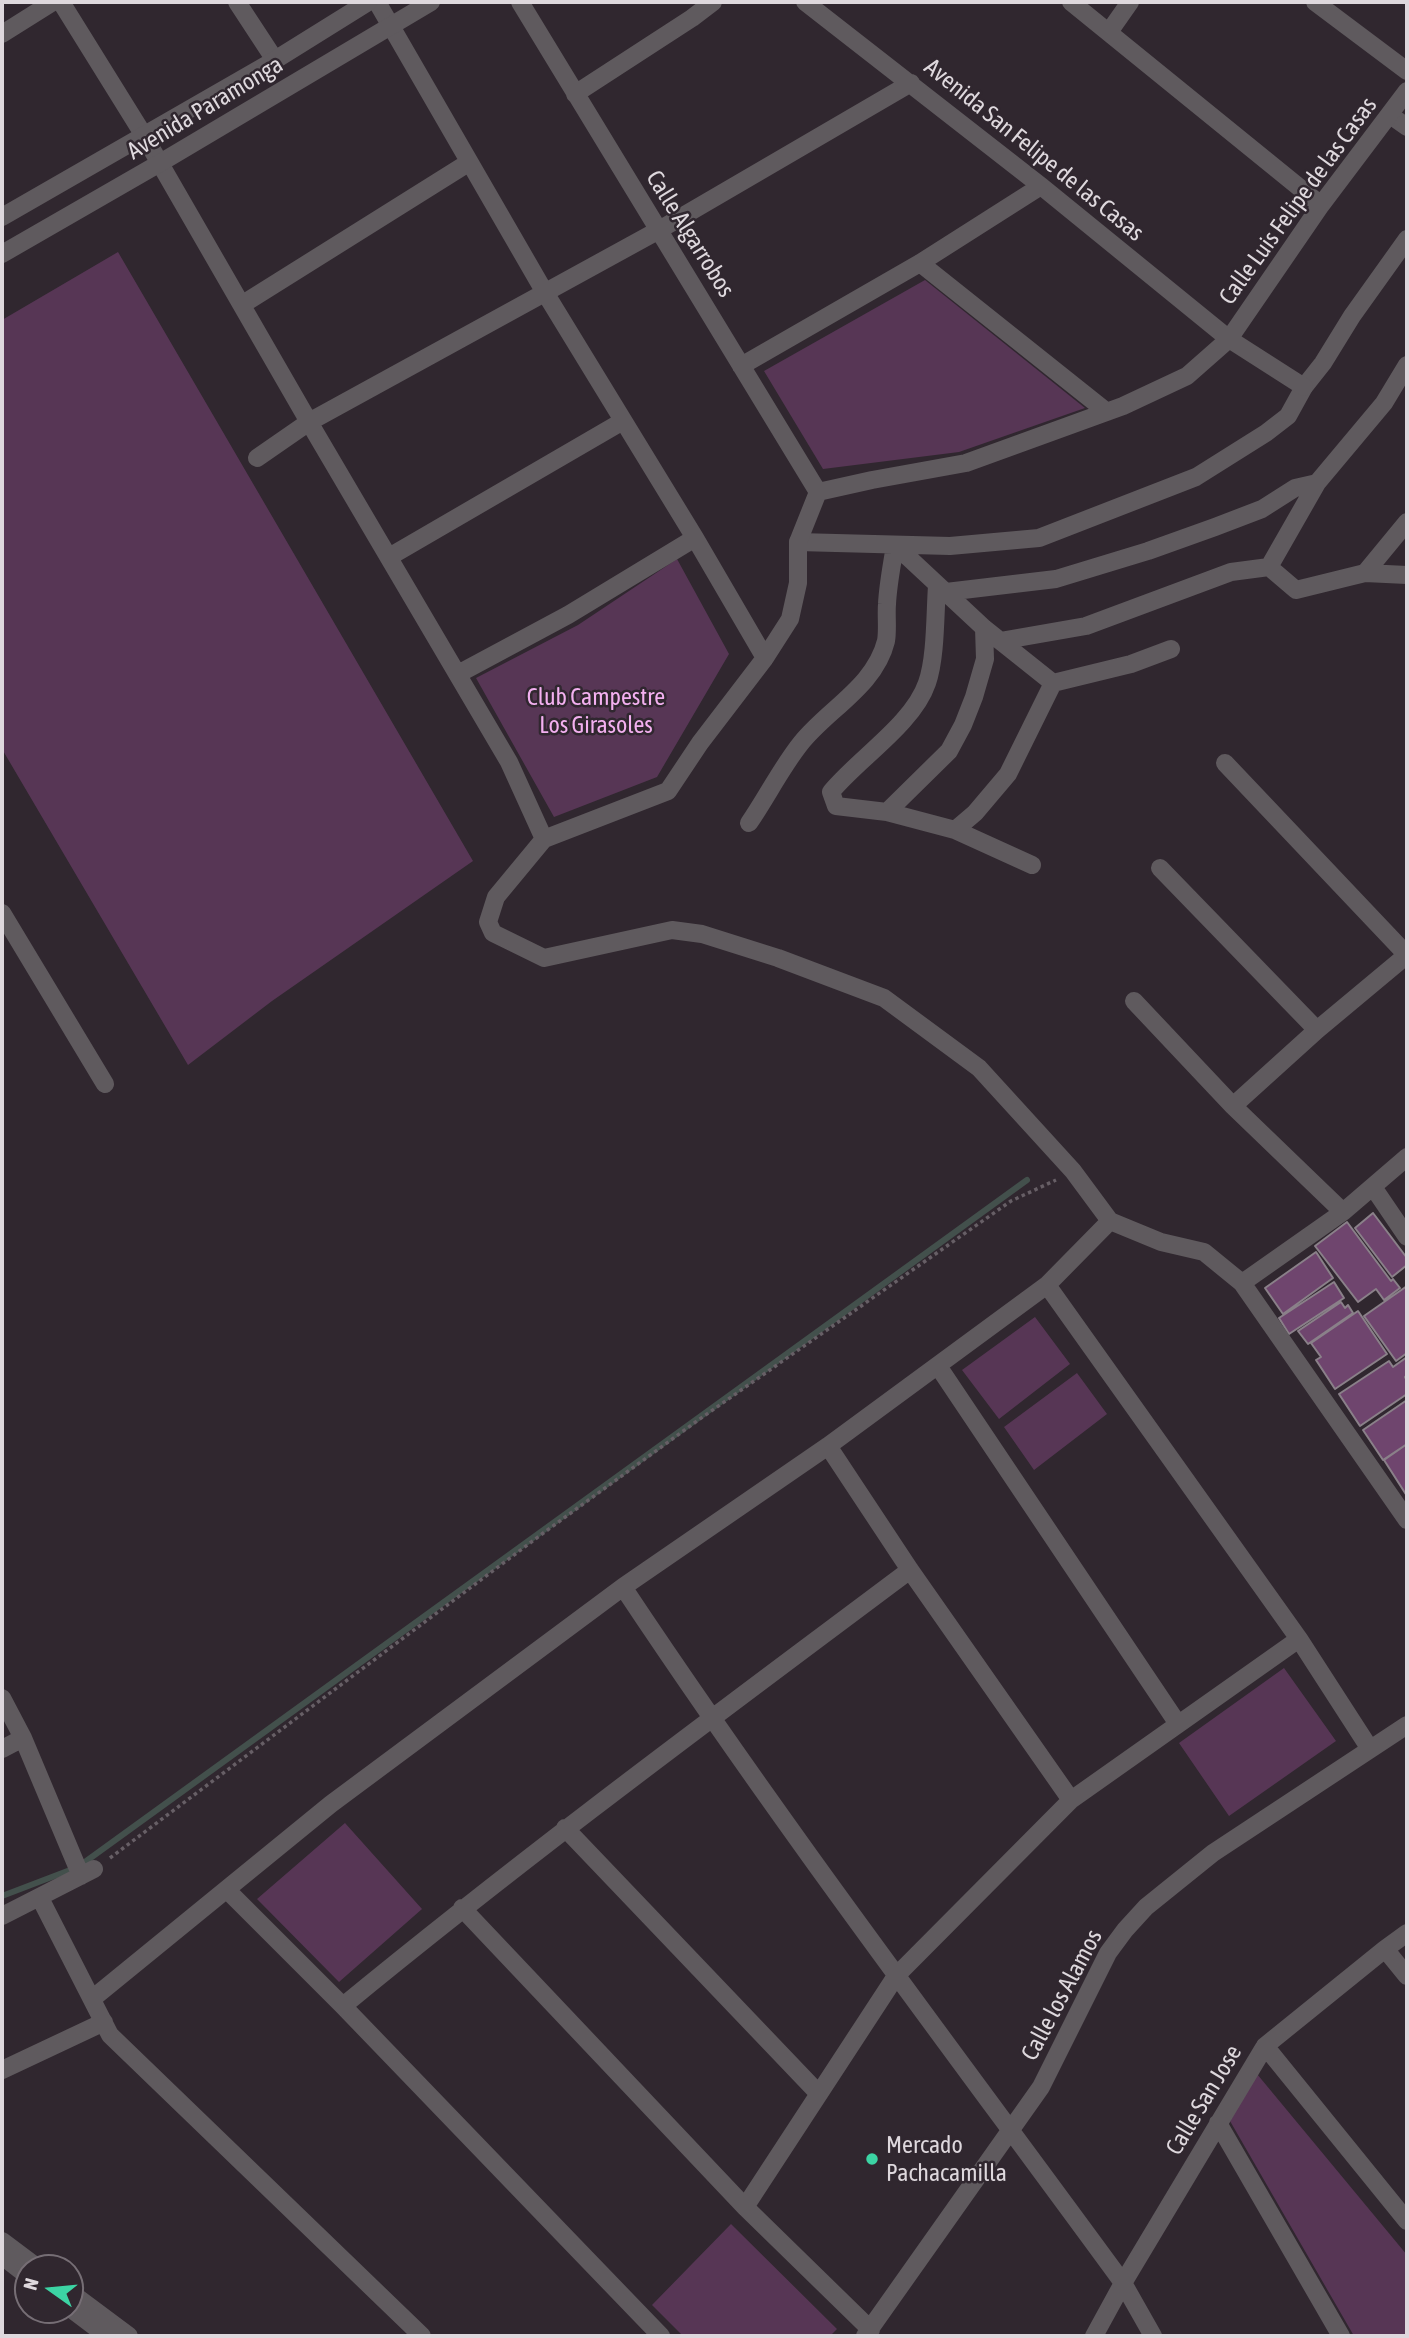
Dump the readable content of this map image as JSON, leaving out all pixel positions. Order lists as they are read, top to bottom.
{
  "streets": {
    "street": [
      "Avenida Paramonga",
      "Avenida San Felipe de las Casas",
      "Calle Luis Felipe de las Casas",
      "Calle Algarrobos",
      "Calle los Alamos",
      "Calle San Jose"
    ]
  },
  "crossings": [
    ["Avenida San Felipe de las Casas", "Calle Luis Felipe de las Casas"],
    ["Calle Luis Felipe de las Casas", "Calle Algarrobos"]
  ],
  "parks": ["Club Campestre Los Girasoles"],
  "places": ["Mercado Pachacamilla"],
  "north": "left"
}
